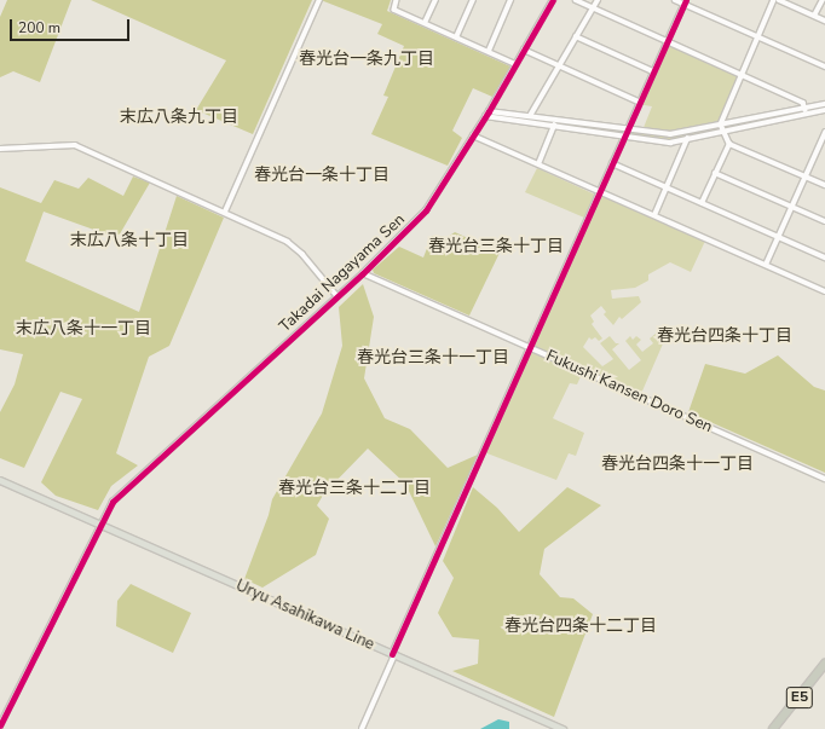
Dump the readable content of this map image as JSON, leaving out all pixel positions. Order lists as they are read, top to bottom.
{
  "streets": {
    "highway": ["E5"],
    "main road": ["Uryu Asahikawa Line"],
    "street": ["Takadai Nagayama Sen", "Fukushi Kansen Doro Sen"]
  },
  "crossings": [
    ["Takadai Nagayama Sen", "Uryu Asahikawa Line"]
  ],
  "districts": [
    "春光台一条九丁目",
    "末広八条九丁目",
    "春光台一条十丁目",
    "末広八条十丁目",
    "春光台三条十丁目",
    "末広八条十一丁目",
    "春光台四条十丁目",
    "春光台三条十一丁目",
    "春光台四条十一丁目",
    "春光台三条十二丁目",
    "春光台四条十二丁目"
  ],
  "scale_bar": "200 m"
}
